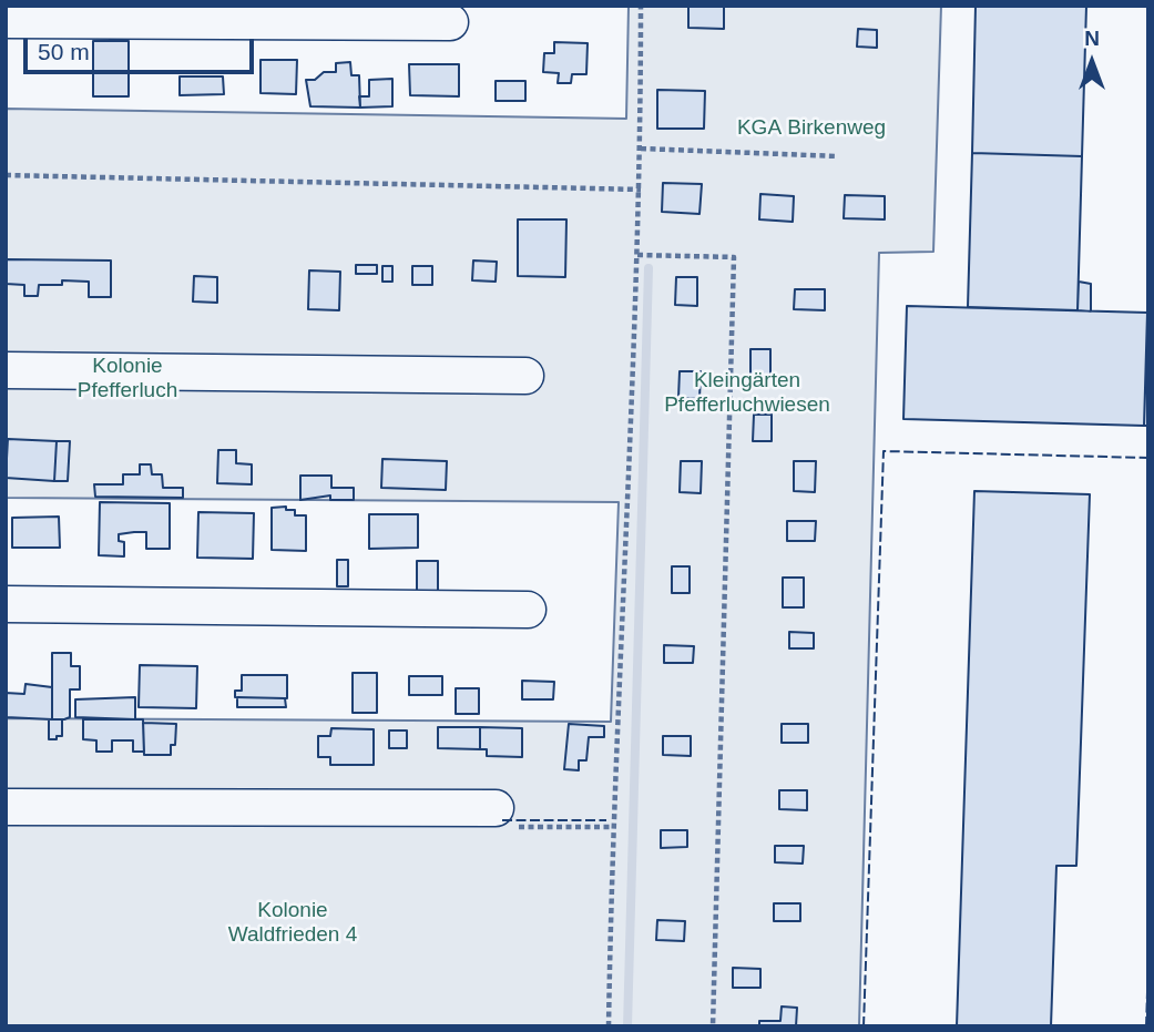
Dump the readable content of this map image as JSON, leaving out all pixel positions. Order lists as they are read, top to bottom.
{
  "parks": [
    "KGA Birkenweg",
    "Kolonie Pfefferluch",
    "Kleingärten Pfefferluchwiesen",
    "Kolonie Waldfrieden 4"
  ],
  "scale_bar": "50 m",
  "north": "top"
}
